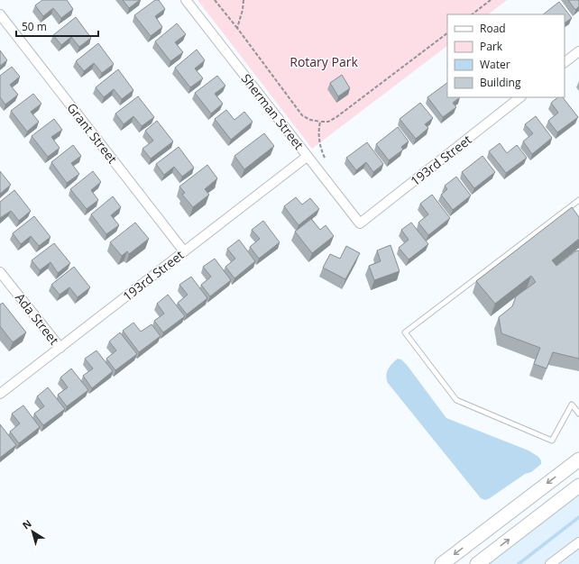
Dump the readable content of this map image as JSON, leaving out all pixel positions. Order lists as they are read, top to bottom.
{
  "streets": {
    "street": [
      "Sherman Street",
      "Grant Street",
      "193rd Street",
      "Ada Street"
    ]
  },
  "crossings": [
    ["Sherman Street", "193rd Street"],
    ["Grant Street", "193rd Street"],
    ["193rd Street", "Ada Street"]
  ],
  "parks": ["Rotary Park"],
  "legend": [
    "Road",
    "Park",
    "Water",
    "Building"
  ],
  "scale_bar": "50 m",
  "north": "top left"
}
